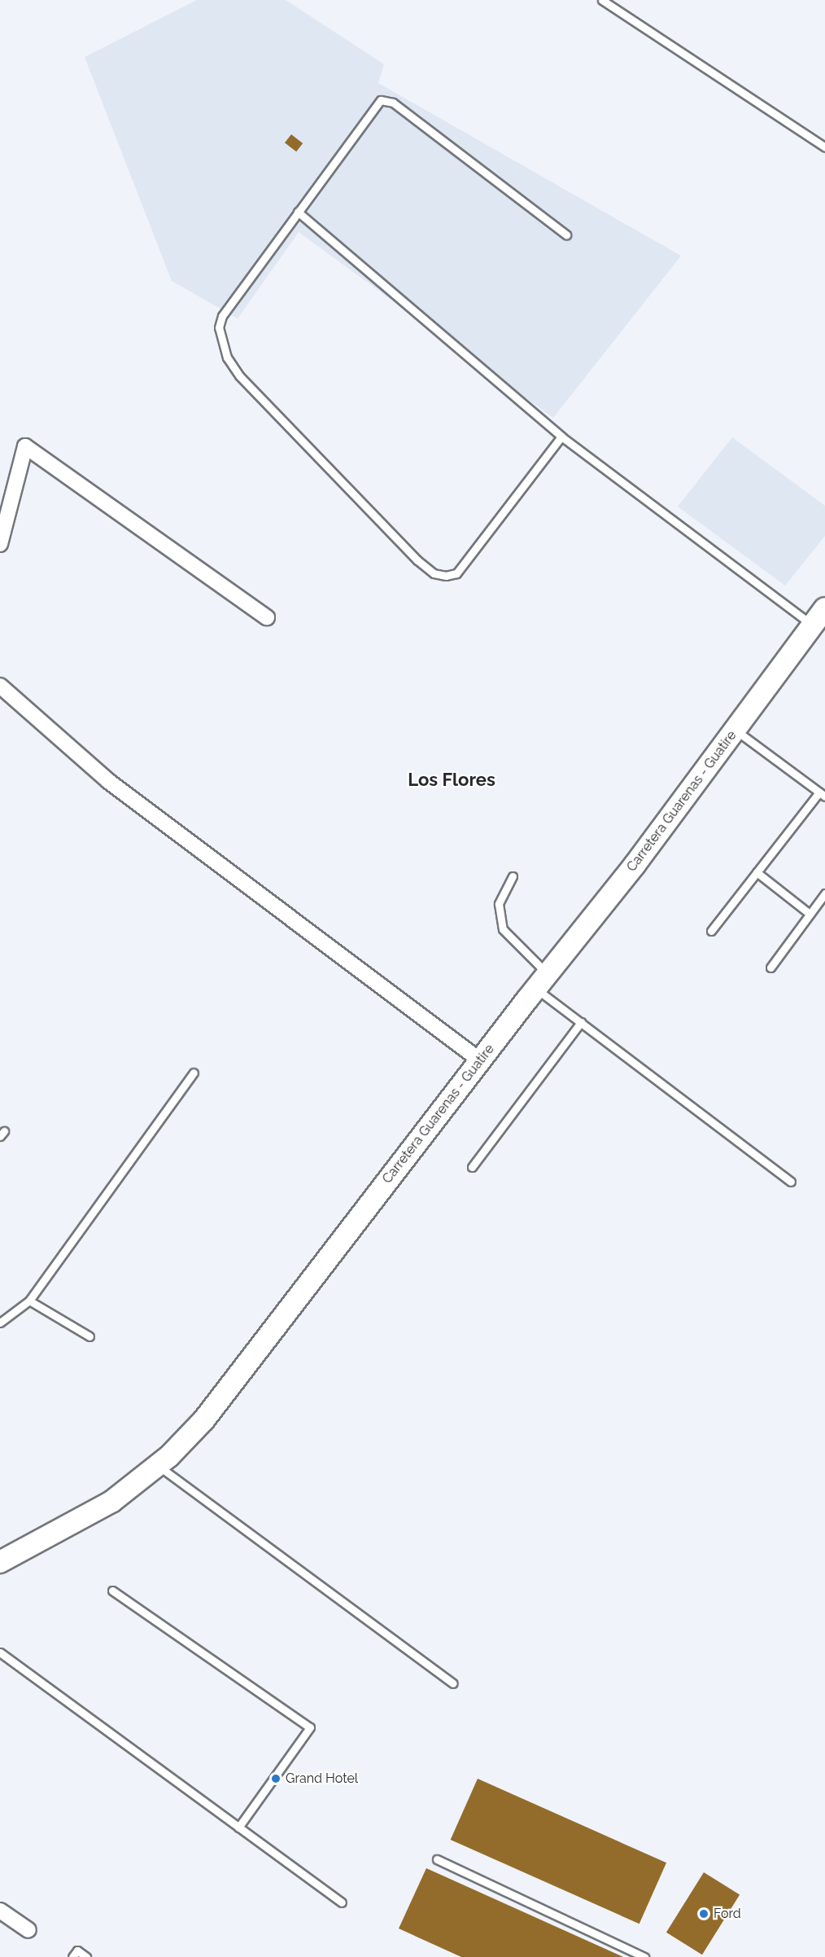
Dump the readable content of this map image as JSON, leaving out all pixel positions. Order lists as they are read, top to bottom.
{
  "streets": {
    "main road": ["Carretera Guarenas - Guatire"]
  },
  "districts": ["Los Flores"],
  "places": ["Grand Hotel", "Ford"]
}
